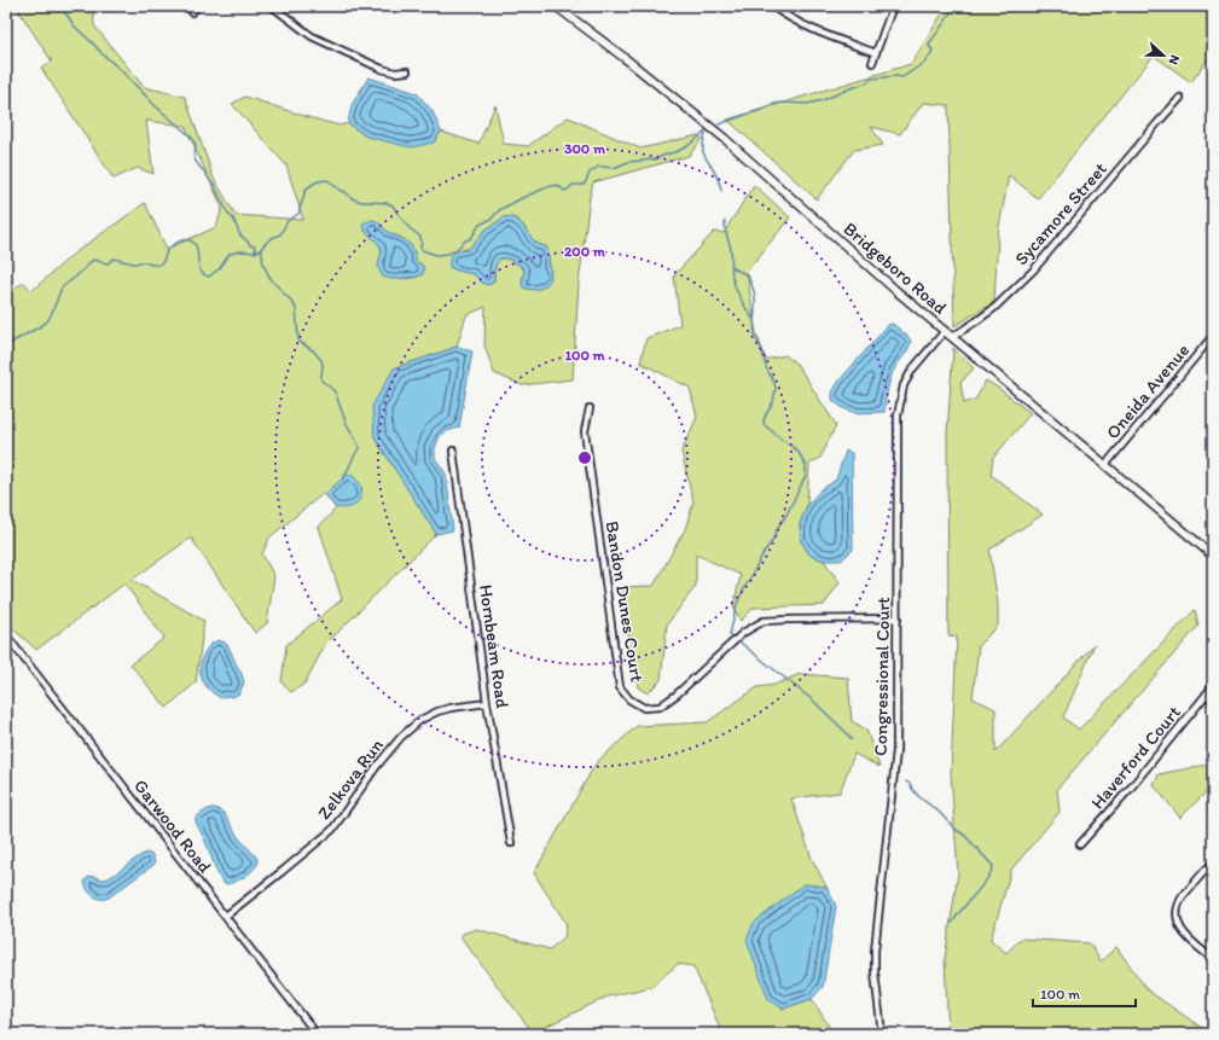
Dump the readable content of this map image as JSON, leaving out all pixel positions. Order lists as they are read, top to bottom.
{
  "streets": {
    "main road": ["Bridgeboro Road"],
    "street": [
      "Sycamore Street",
      "Oneida Avenue",
      "Bandon Dunes Court",
      "Hornbeam Road",
      "Congressional Court",
      "Haverford Court",
      "Zelkova Run",
      "Garwood Road"
    ]
  },
  "crossings": [
    ["Sycamore Street", "Bridgeboro Road"],
    ["Bridgeboro Road", "Oneida Avenue"],
    ["Bridgeboro Road", "Congressional Court"],
    ["Bandon Dunes Court", "Congressional Court"],
    ["Hornbeam Road", "Zelkova Run"],
    ["Zelkova Run", "Garwood Road"]
  ],
  "scale_bar": "100 m",
  "north": "right",
  "rings": ["300 m", "200 m", "100 m"]
}
